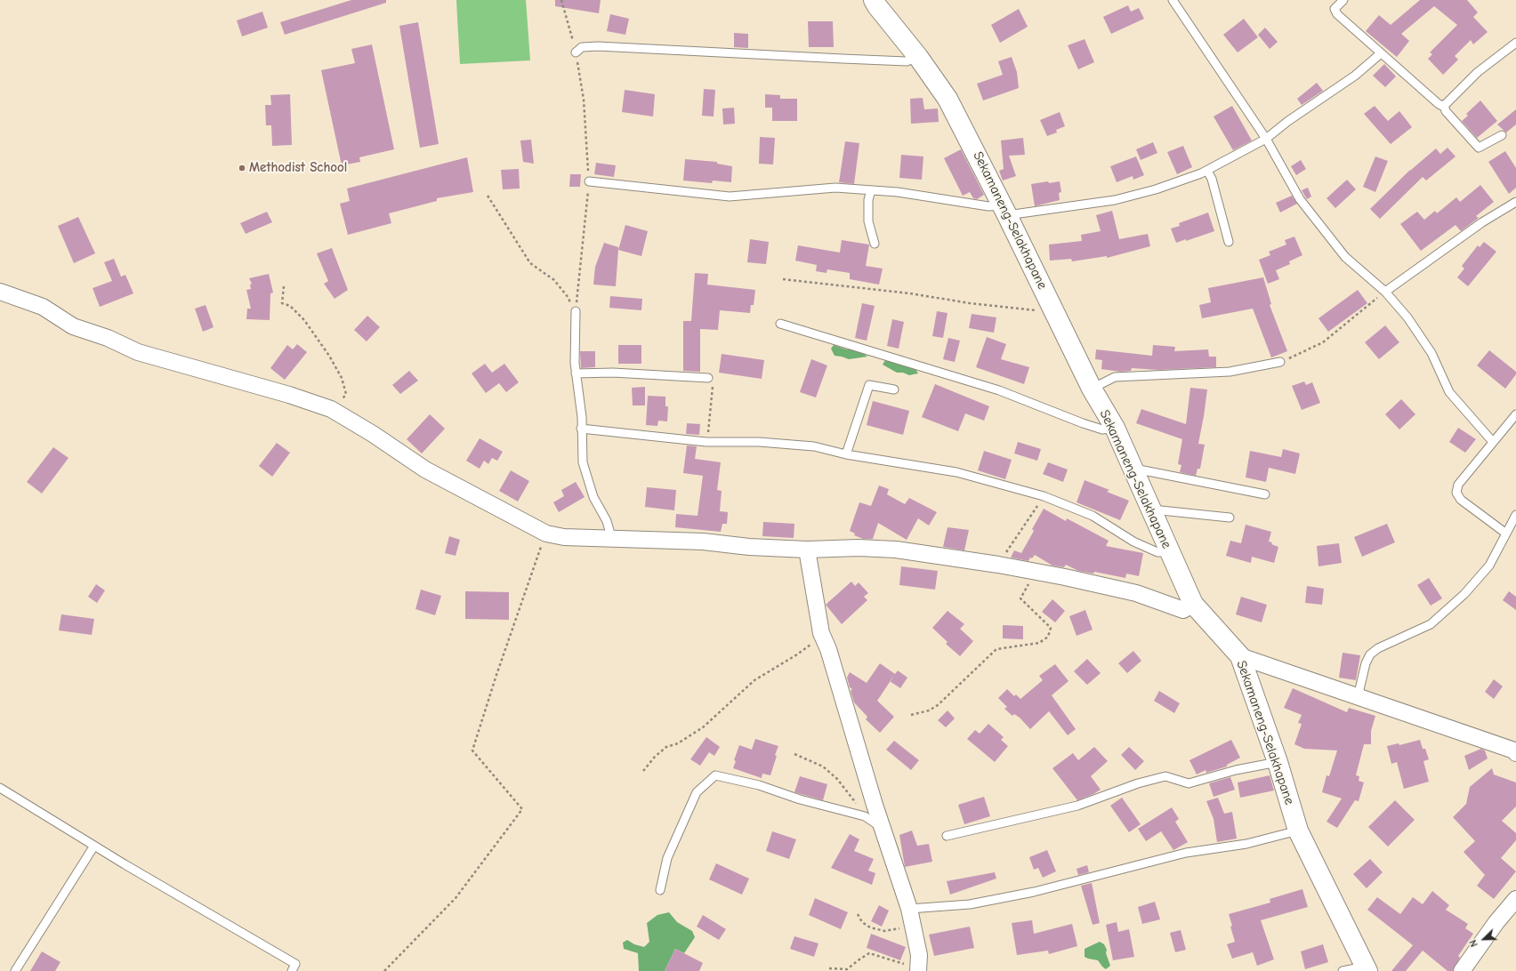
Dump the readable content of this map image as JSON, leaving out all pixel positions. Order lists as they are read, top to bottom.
{
  "streets": {
    "street": ["Sekamaneng-Selakhapane"]
  },
  "places": ["Methodist School"],
  "north": "bottom left"
}
